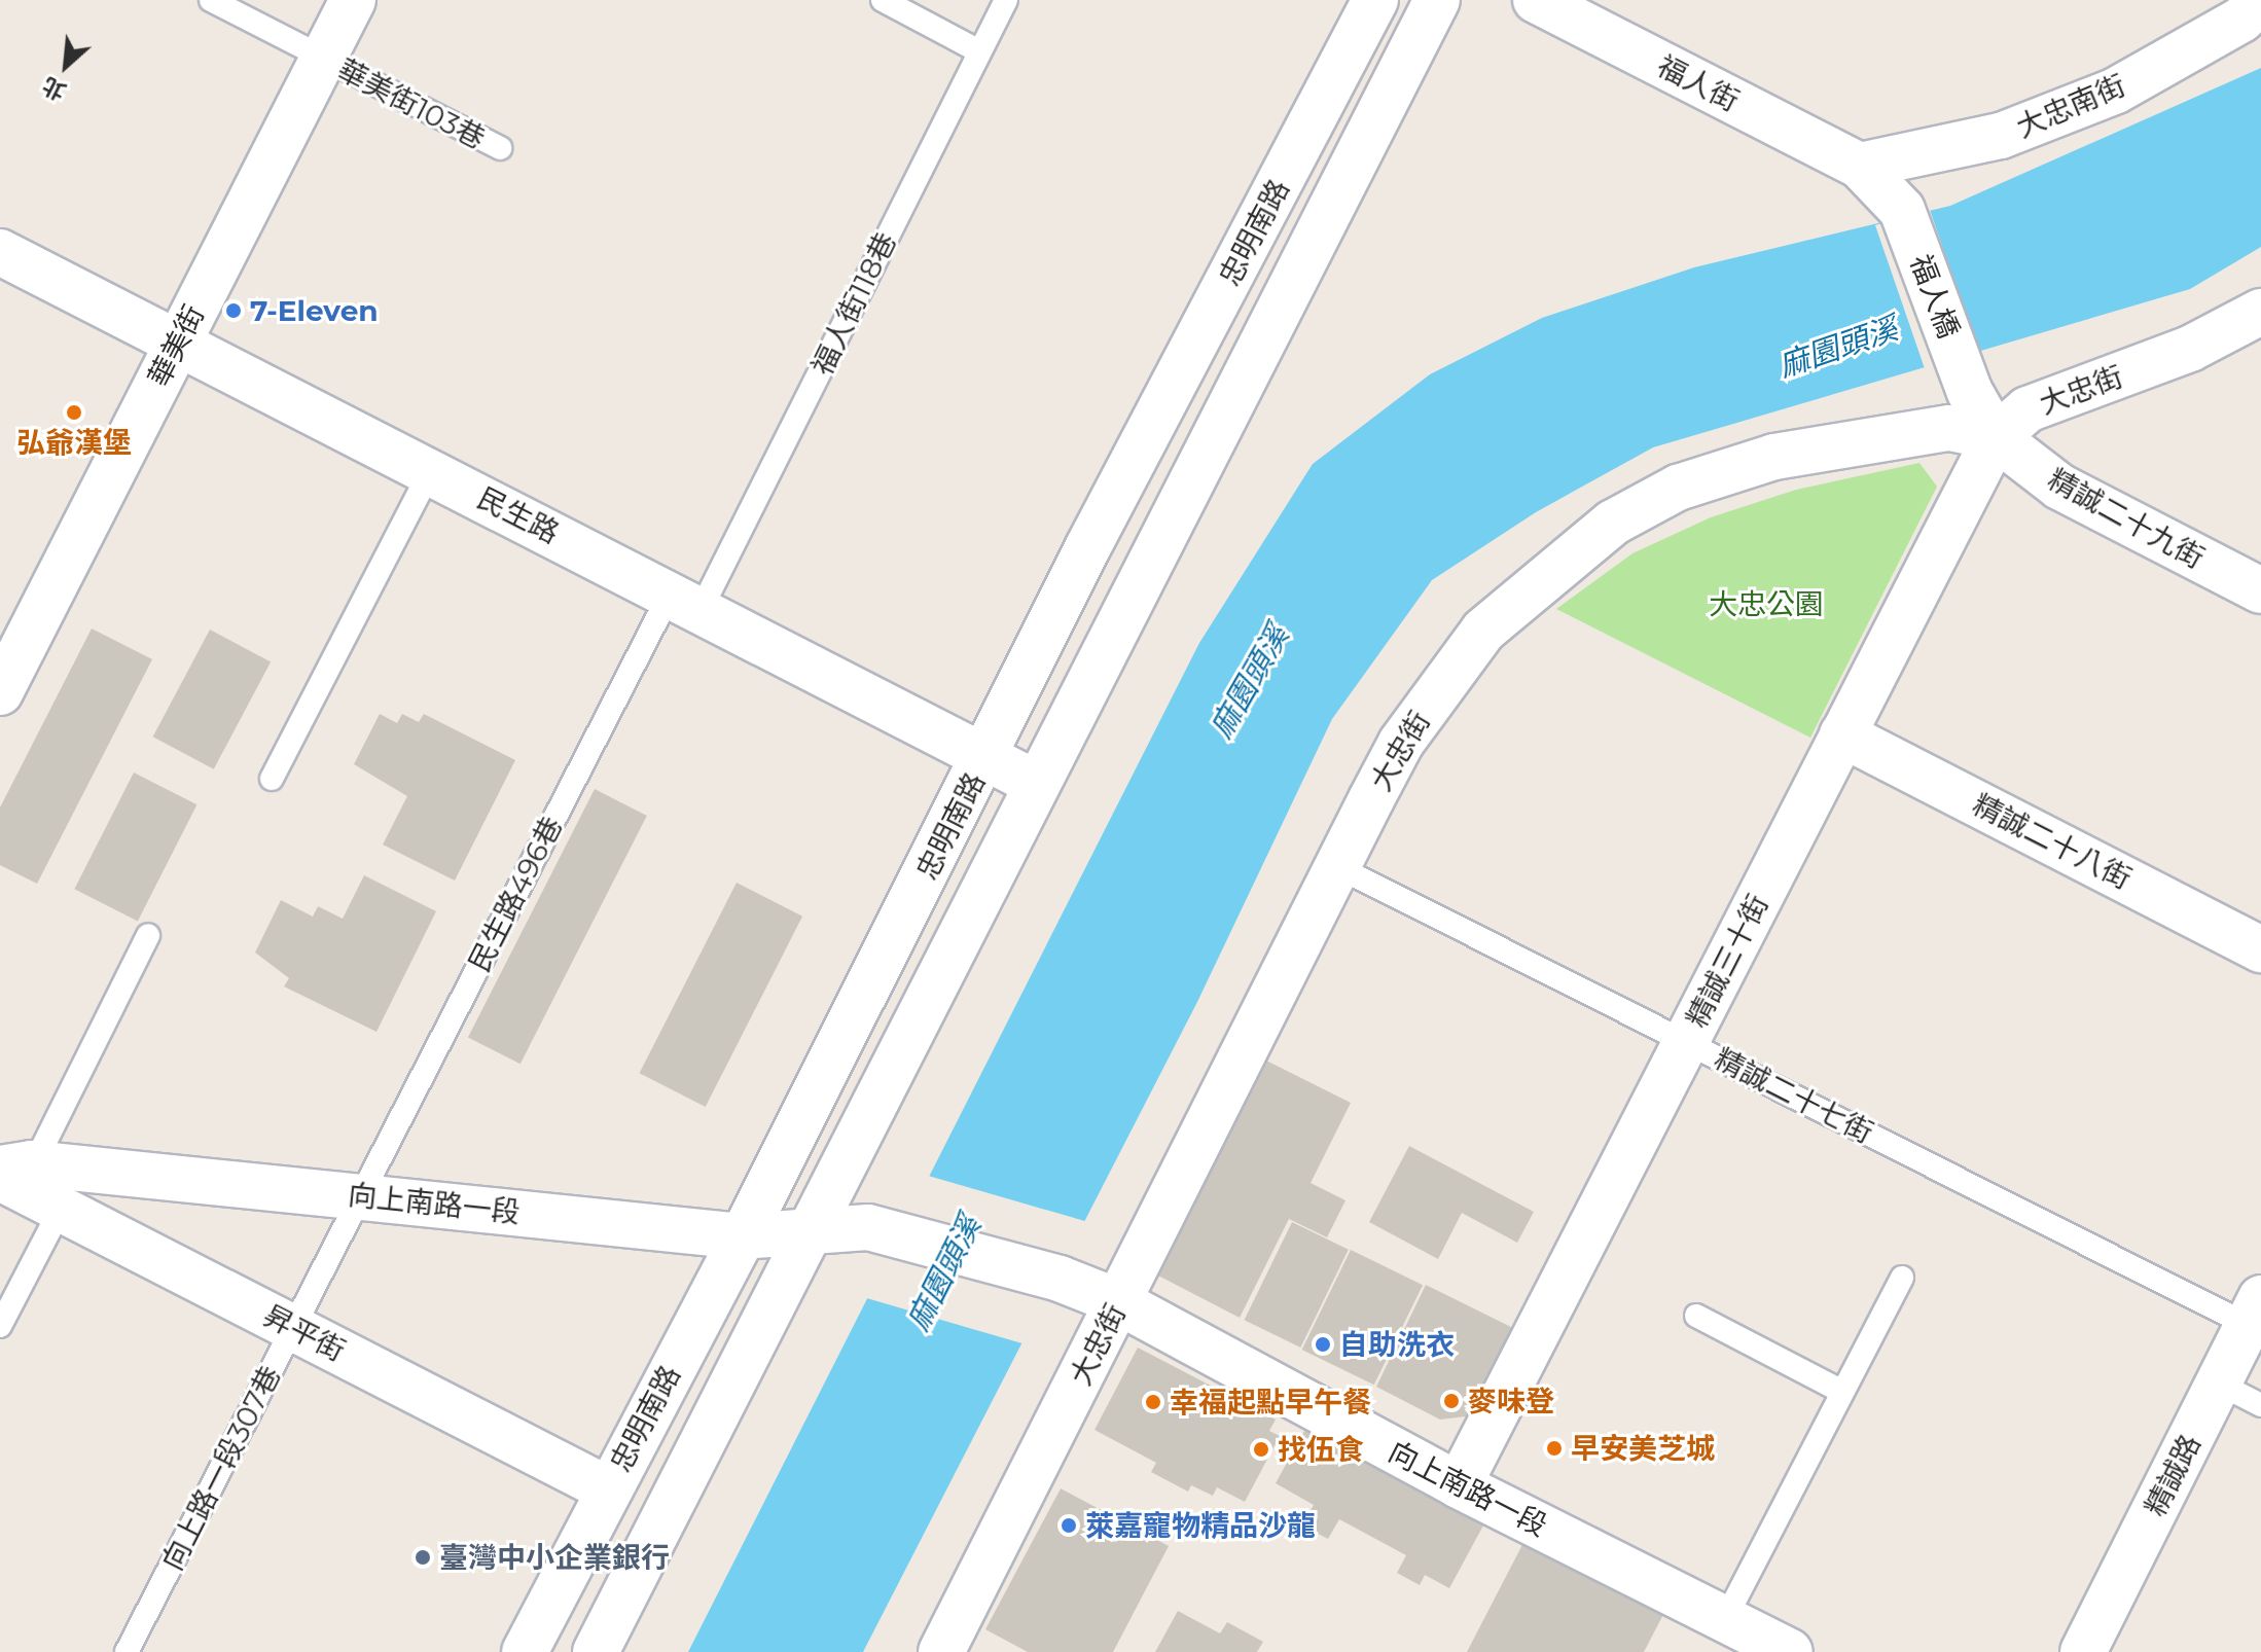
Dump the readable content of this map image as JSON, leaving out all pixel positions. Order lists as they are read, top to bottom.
{
  "streets": {
    "street": [
      "福人街",
      "大忠南街",
      "忠明南路",
      "福人橋",
      "華美街",
      "大忠街",
      "民生路",
      "精誠二十九街",
      "精誠二十八街",
      "精誠三十街",
      "向上南路一段",
      "昇平街",
      "精誠路"
    ],
    "lane": [
      "華美街103巷",
      "福人街118巷",
      "民生路496巷",
      "精誠二十七街",
      "向上路一段307巷"
    ]
  },
  "crossings": [
    ["福人街", "大忠南街"],
    ["福人街", "福人橋"],
    ["華美街103巷", "華美街"],
    ["大忠南街", "福人橋"],
    ["忠明南路", "民生路"],
    ["忠明南路", "向上南路一段"],
    ["忠明南路", "昇平街"],
    ["福人橋", "大忠街"],
    ["福人橋", "精誠二十九街"],
    ["福人橋", "精誠三十街"],
    ["福人街118巷", "民生路"],
    ["福人街118巷", "民生路496巷"],
    ["華美街", "民生路"],
    ["大忠街", "精誠二十九街"],
    ["大忠街", "精誠三十街"],
    ["大忠街", "精誠二十七街"],
    ["大忠街", "向上南路一段"],
    ["民生路", "民生路496巷"],
    ["精誠二十九街", "精誠三十街"],
    ["精誠二十八街", "精誠三十街"],
    ["民生路496巷", "向上南路一段"],
    ["民生路496巷", "向上路一段307巷"],
    ["精誠三十街", "精誠二十七街"],
    ["精誠三十街", "向上南路一段"],
    ["精誠二十七街", "精誠路"],
    ["向上南路一段", "昇平街"],
    ["向上南路一段", "向上路一段307巷"],
    ["昇平街", "向上路一段307巷"]
  ],
  "water": ["麻園頭溪"],
  "parks": ["大忠公園"],
  "places": [
    "7-Eleven",
    "弘爺漢堡",
    "自助洗衣",
    "麥味登",
    "幸福起點早午餐",
    "早安美芝城",
    "找伍食",
    "萊嘉寵物精品沙龍",
    "臺灣中小企業銀行"
  ],
  "north": "bottom left"
}
